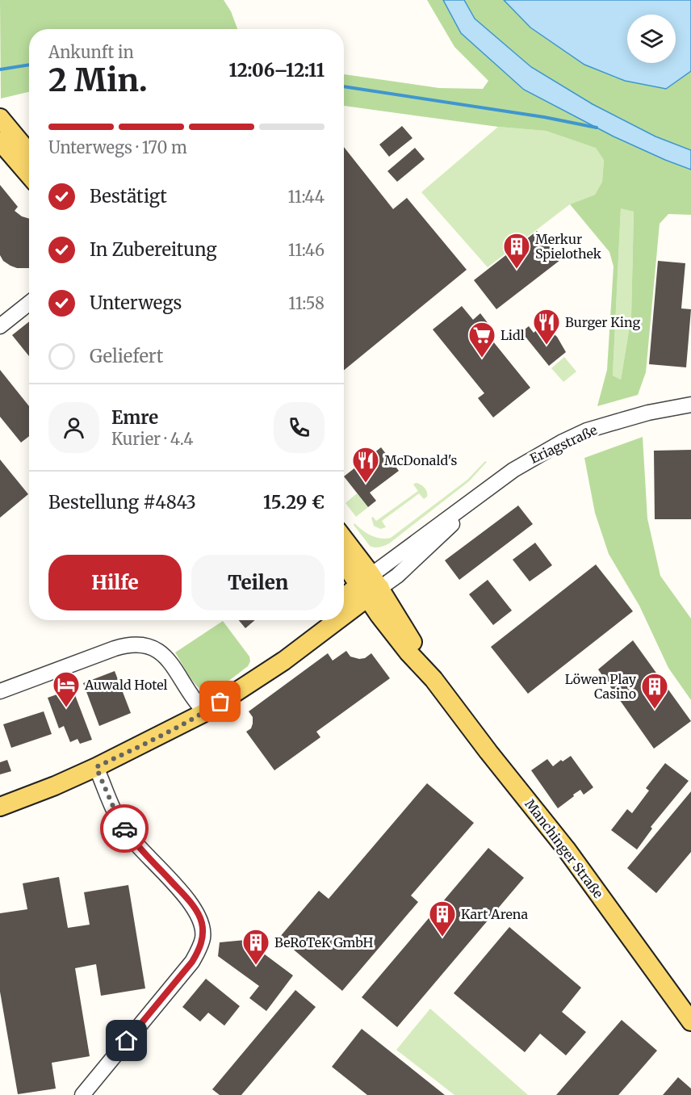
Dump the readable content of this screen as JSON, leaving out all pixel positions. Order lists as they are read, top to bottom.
{
  "streets": {
    "main road": ["Manchinger Straße"],
    "street": ["Eriagstraße"]
  },
  "crossings": [
    ["Eriagstraße", "Manchinger Straße"]
  ],
  "places": {
    "building": [
      "Merkur Spielothek",
      "Löwen Play Casino",
      "Kart Arena",
      "BeRoTeK GmbH"
    ],
    "restaurant": ["Burger King", "McDonald's"],
    "supermarket": ["Lidl"],
    "hotel": ["Auwald Hotel"]
  },
  "page": {
    "heading": ["2 Min.", "Ankunft in", "12:06–12:11"],
    "panel": [
      "Emre",
      "Kurier · 4.4",
      "Bestellung #4843",
      "15.29 €"
    ],
    "bar": "Unterwegs · 170 m",
    "list": [
      ["Bestätigt", "11:44"],
      ["In Zubereitung", "11:46"],
      ["Unterwegs", "11:58"],
      "Geliefert"
    ],
    "buttons": ["Hilfe", "Teilen"]
  }
}
